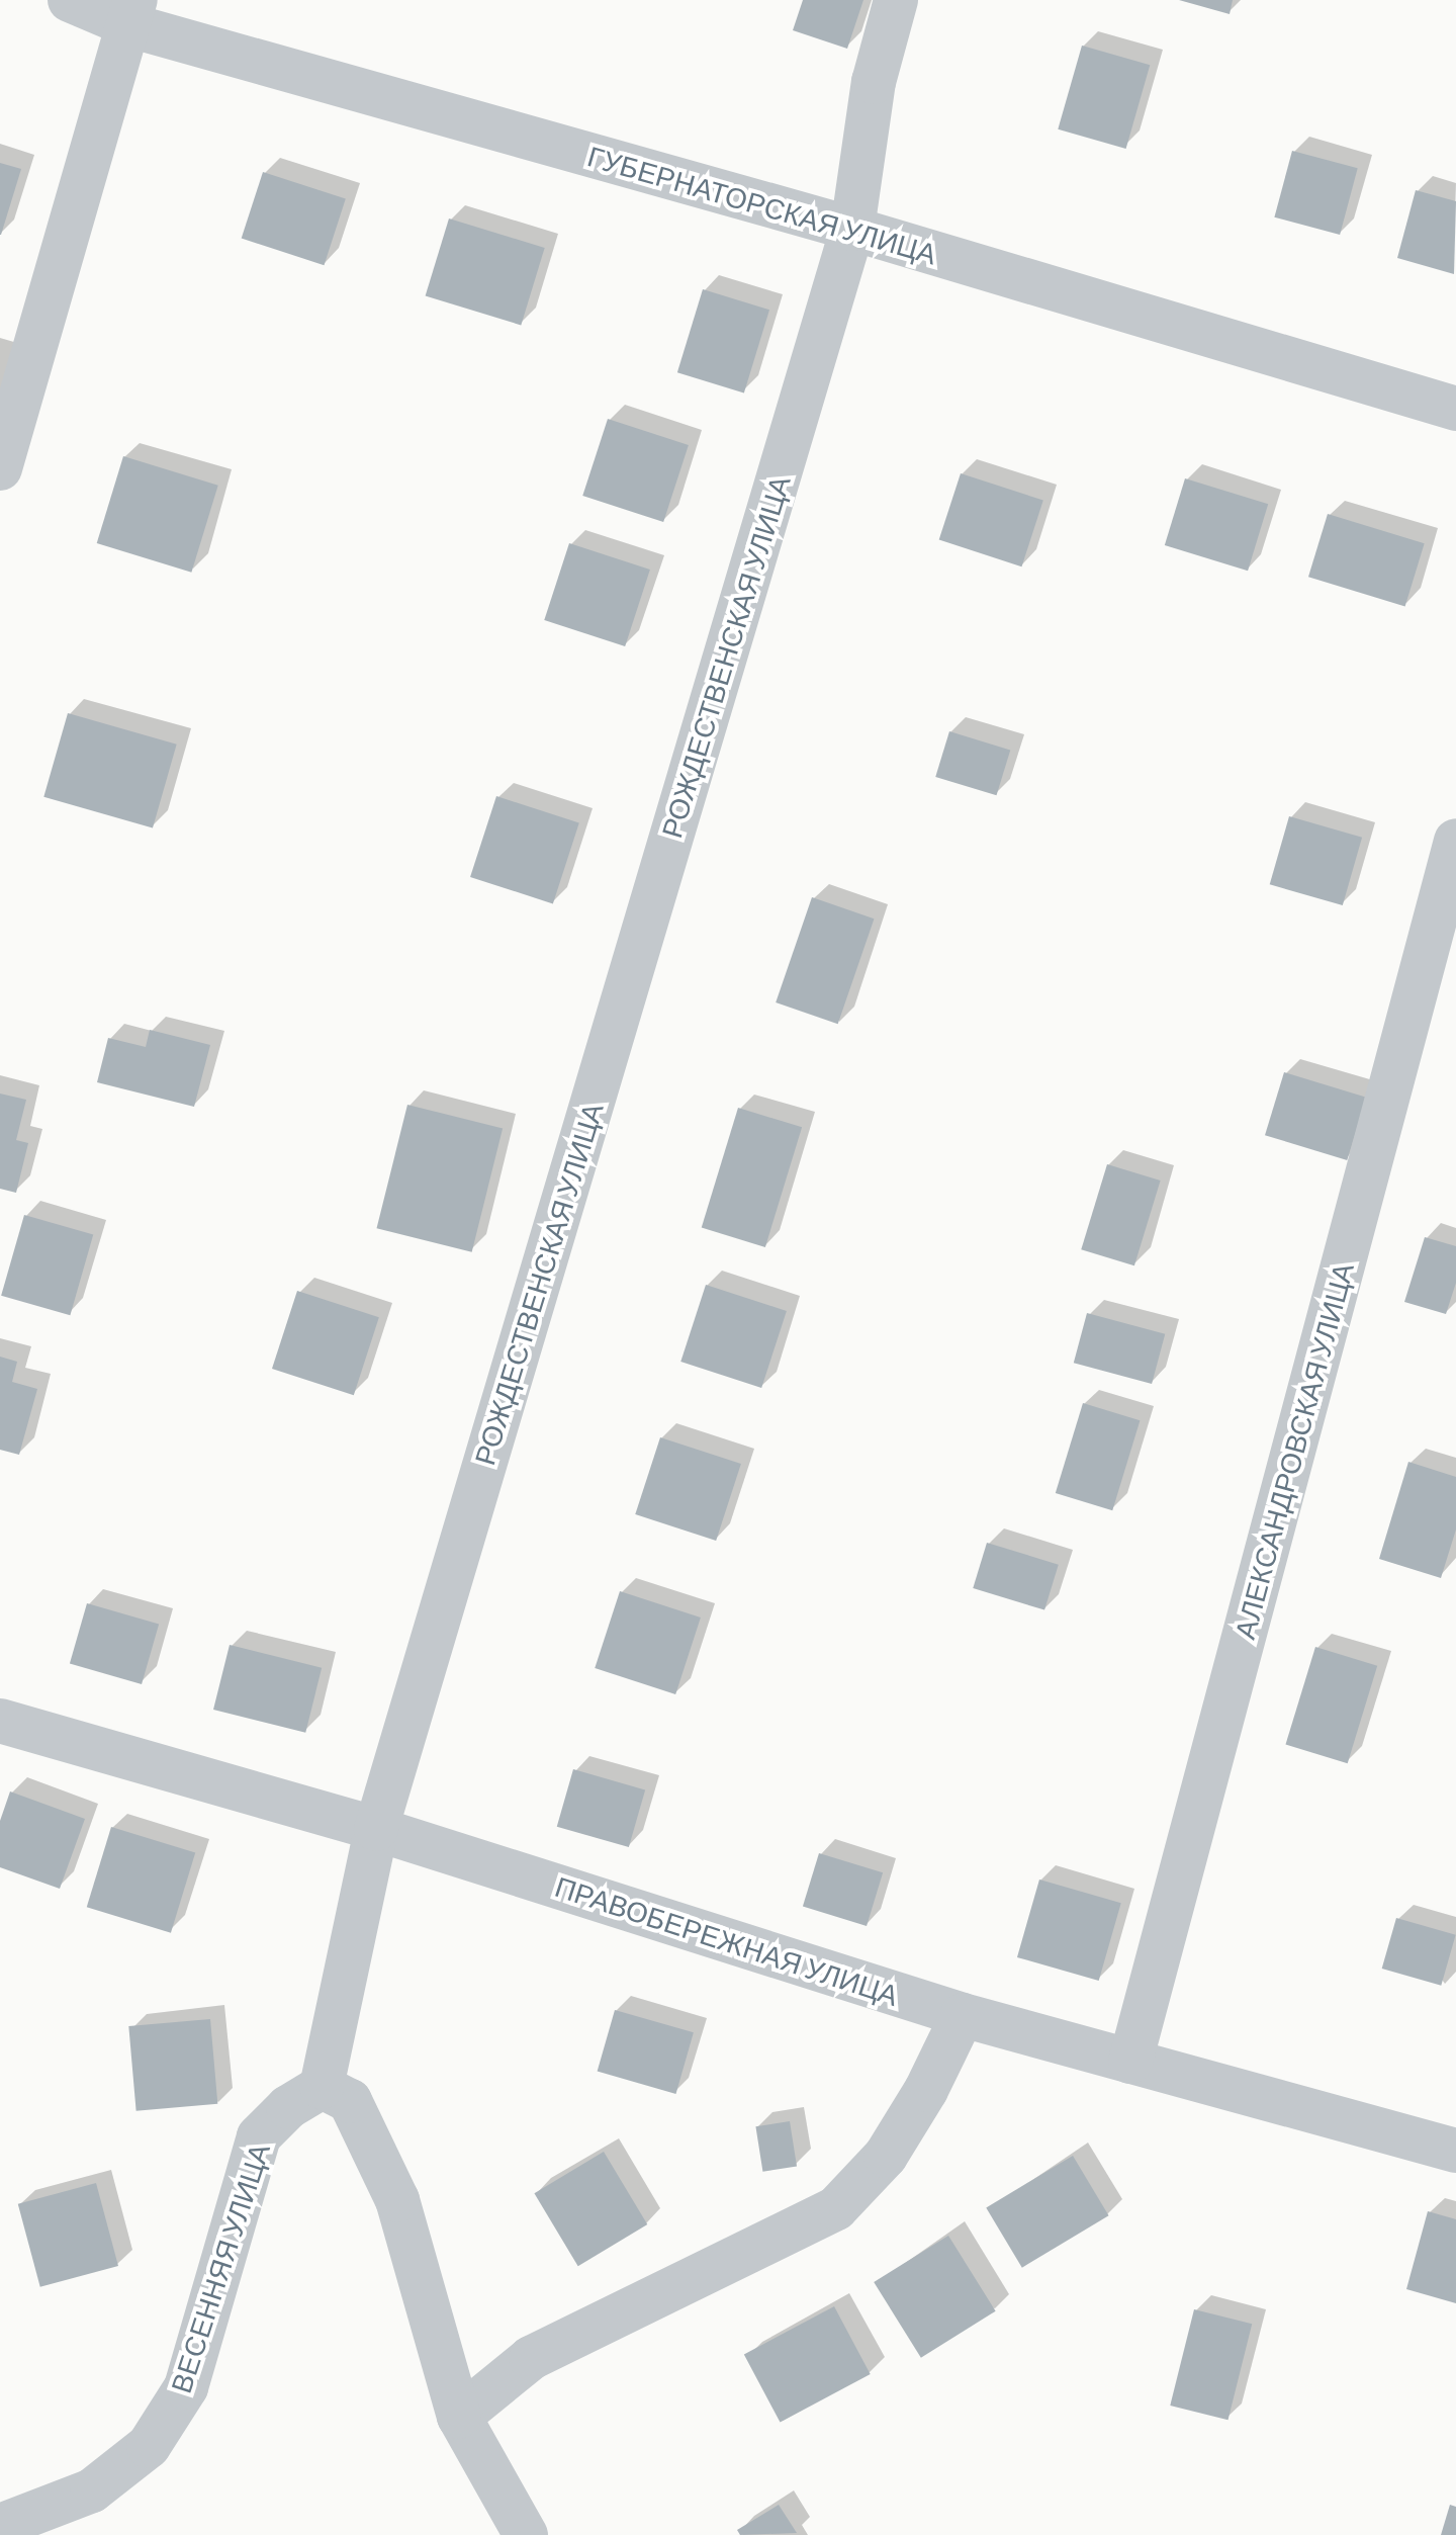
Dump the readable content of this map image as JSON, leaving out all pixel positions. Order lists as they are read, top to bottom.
{
  "streets": {
    "street": [
      "ГУБЕРНАТОРСКАЯ УЛИЦА",
      "РОЖДЕСТВЕНСКАЯ УЛИЦА",
      "АЛЕКСАНДРОВСКАЯ УЛИЦА",
      "ПРАВОБЕРЕЖНАЯ УЛИЦА",
      "ВЕСЕННЯЯ УЛИЦА"
    ]
  },
  "crossings": [
    ["ГУБЕРНАТОРСКАЯ УЛИЦА", "РОЖДЕСТВЕНСКАЯ УЛИЦА"],
    ["РОЖДЕСТВЕНСКАЯ УЛИЦА", "ПРАВОБЕРЕЖНАЯ УЛИЦА"],
    ["РОЖДЕСТВЕНСКАЯ УЛИЦА", "ВЕСЕННЯЯ УЛИЦА"],
    ["АЛЕКСАНДРОВСКАЯ УЛИЦА", "ПРАВОБЕРЕЖНАЯ УЛИЦА"]
  ]
}
